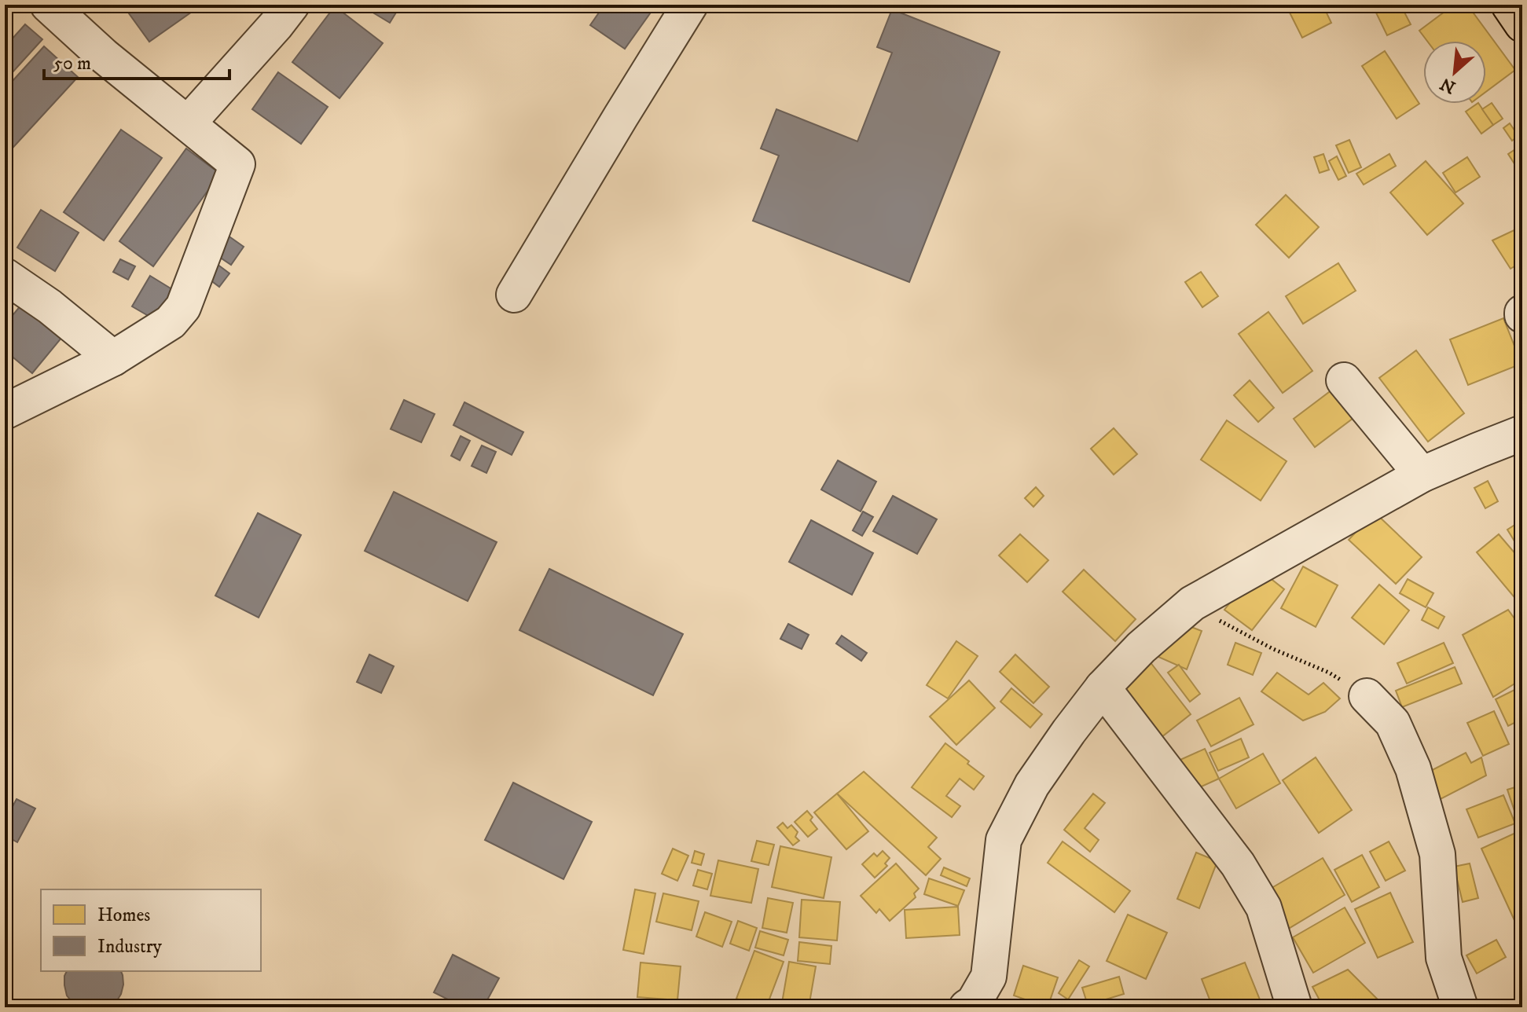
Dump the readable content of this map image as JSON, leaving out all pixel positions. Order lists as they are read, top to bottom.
{
  "legend": ["Homes", "Industry"],
  "scale_bar": "50 m",
  "north": "bottom left"
}
